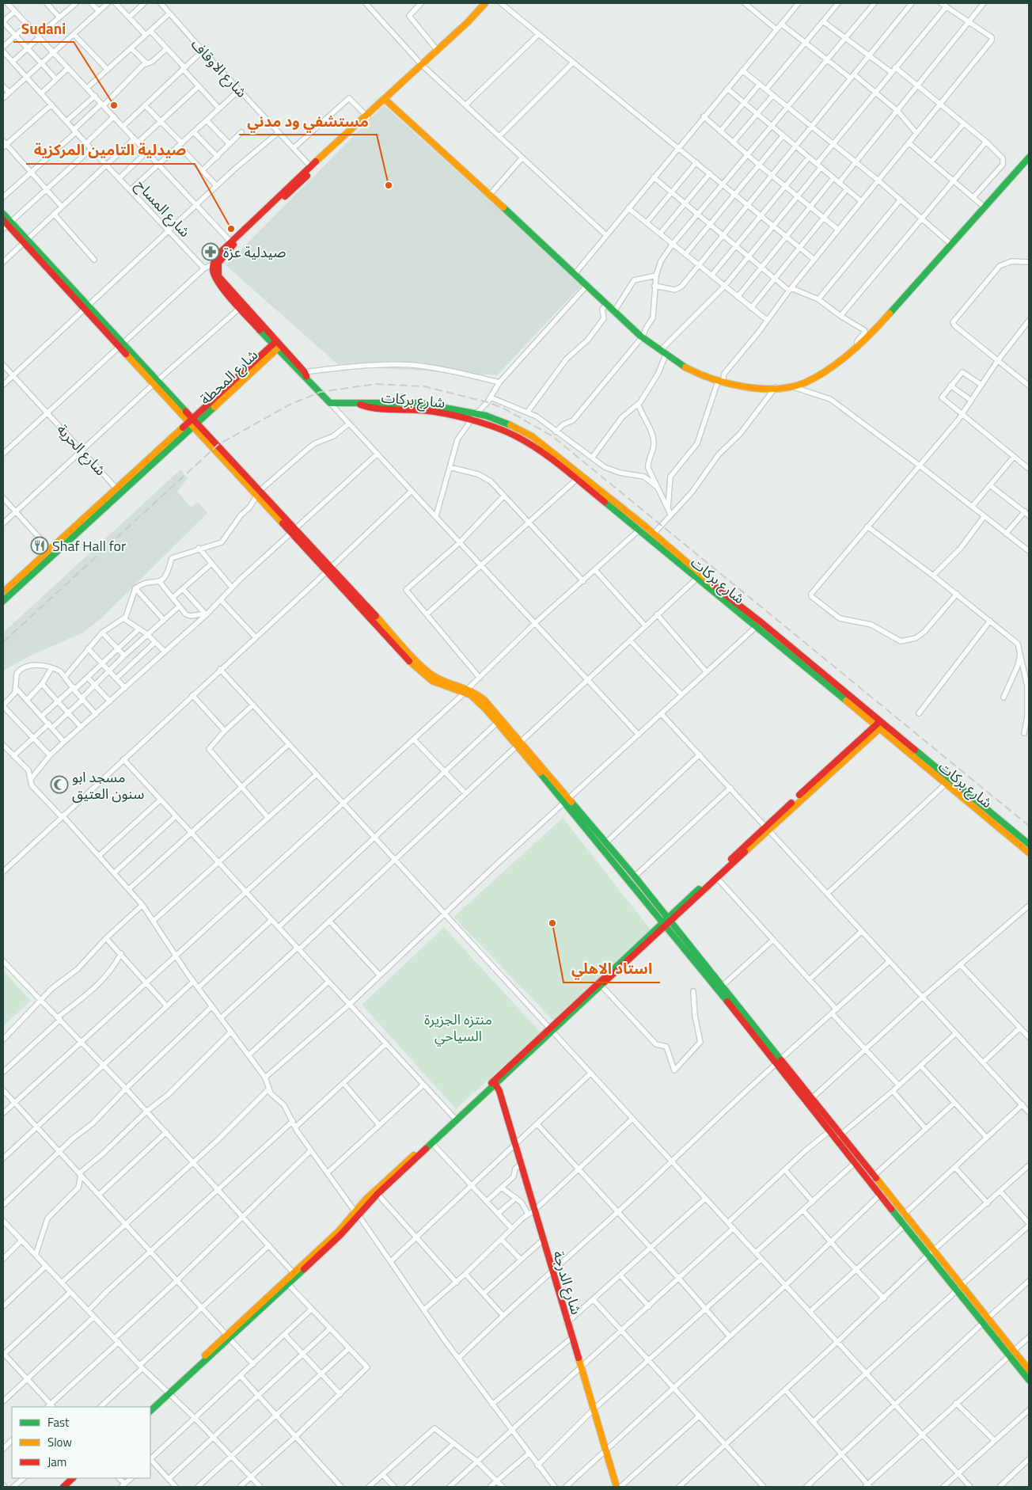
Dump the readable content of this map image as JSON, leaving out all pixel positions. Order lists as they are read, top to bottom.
{
  "streets": {
    "street": [
      "شارع الاوقاف",
      "شارع المساح",
      "شارع المحطة",
      "شارع بركات",
      "شارع الحرية",
      "شارع الدرجة"
    ]
  },
  "crossings": [
    ["شارع المحطة", "شارع الحرية"]
  ],
  "parks": ["منتزه الجزيرة السياحي"],
  "places": {
    "other": [
      "Sudani",
      "مستشفي ود مدني",
      "صيدلية التامين المركزية",
      "استاد الاهلي"
    ],
    "pharmacy": ["صيدلية عزة"],
    "restaurant": ["Shaf Hall for"],
    "mosque": ["مسجد ابو سنون العتيق"]
  },
  "legend": ["Fast", "Slow", "Jam"]
}
